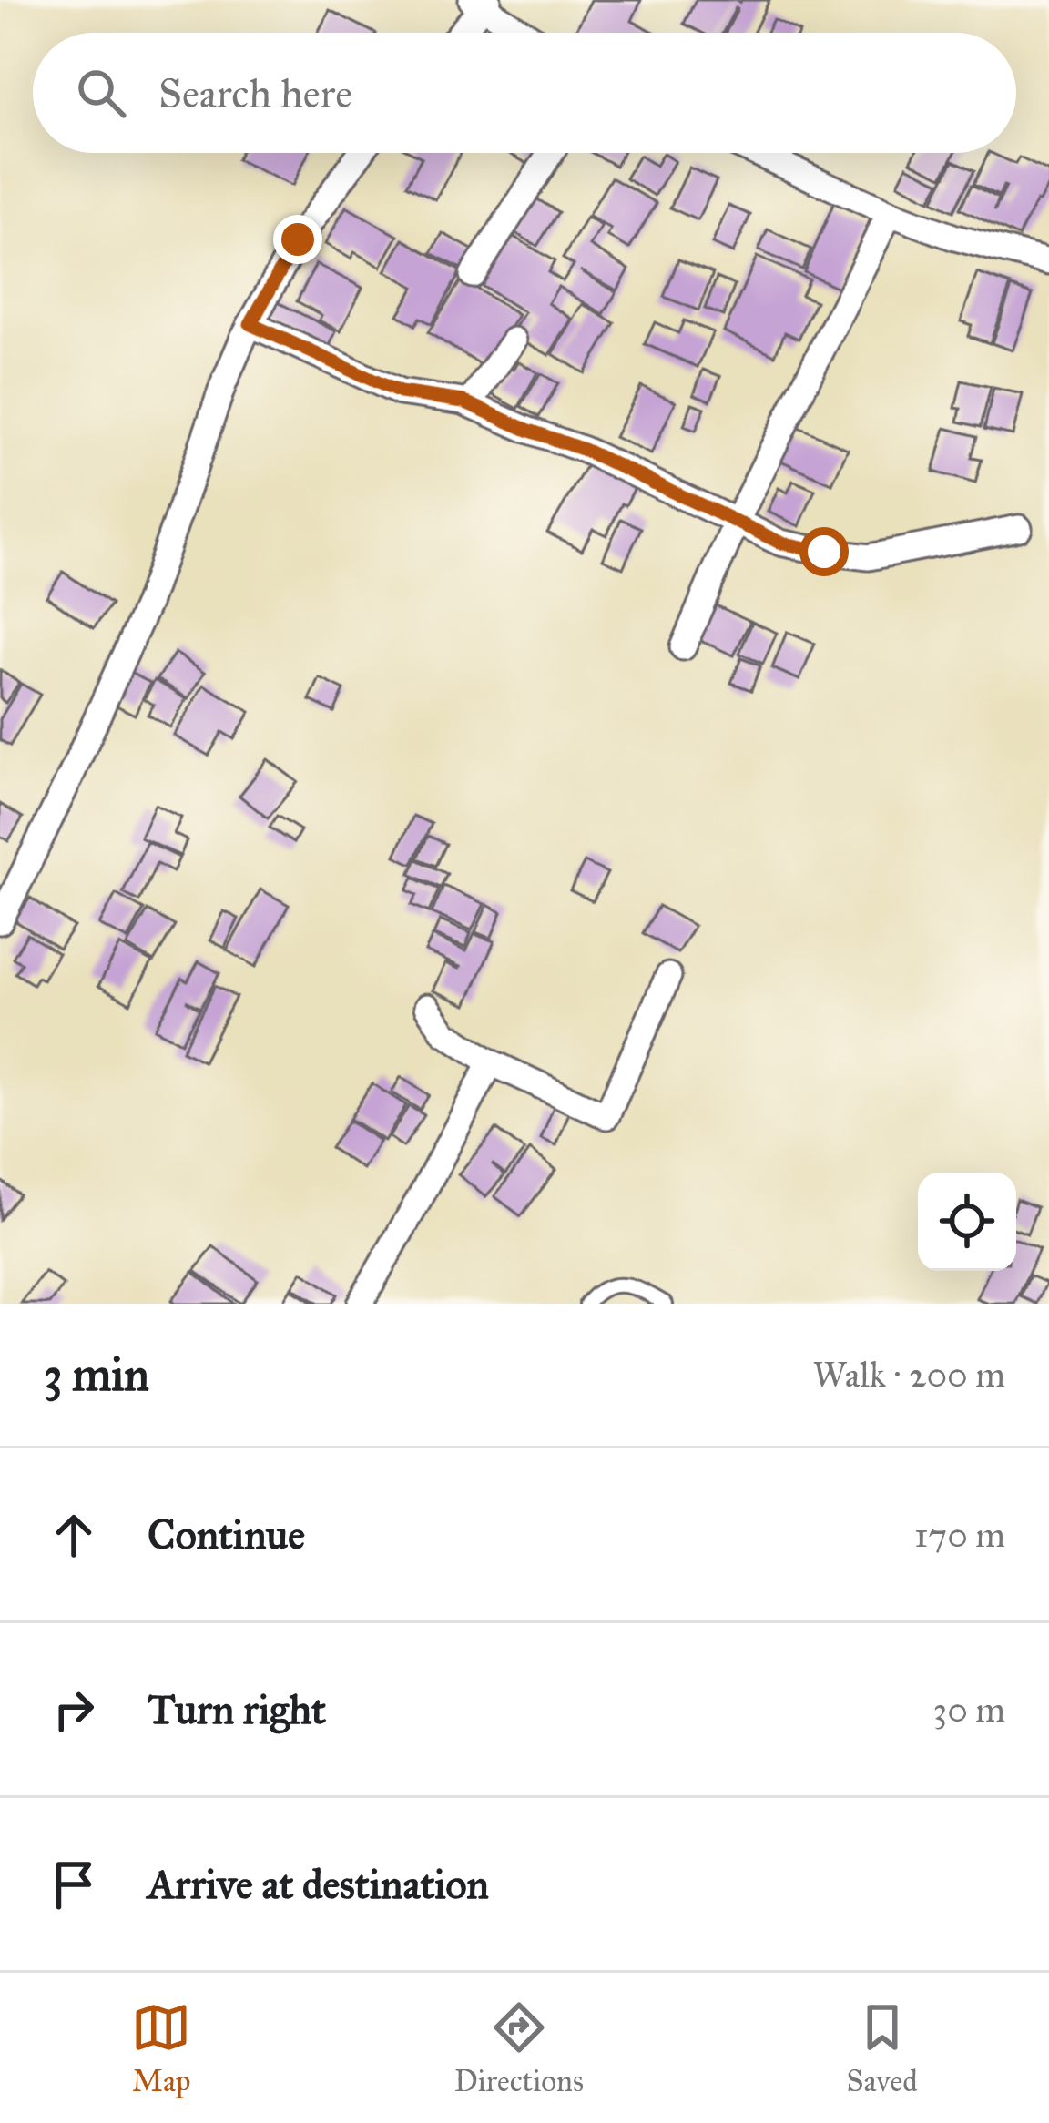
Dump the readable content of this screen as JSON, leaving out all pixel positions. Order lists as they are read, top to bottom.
{
  "page": {
    "search": "Search here",
    "heading": ["3 min", "Walk · 200 m"],
    "list": [
      ["Continue", "170 m"],
      ["Turn right", "30 m"],
      "Arrive at destination"
    ],
    "nav": ["Map", "Directions", "Saved"]
  }
}
